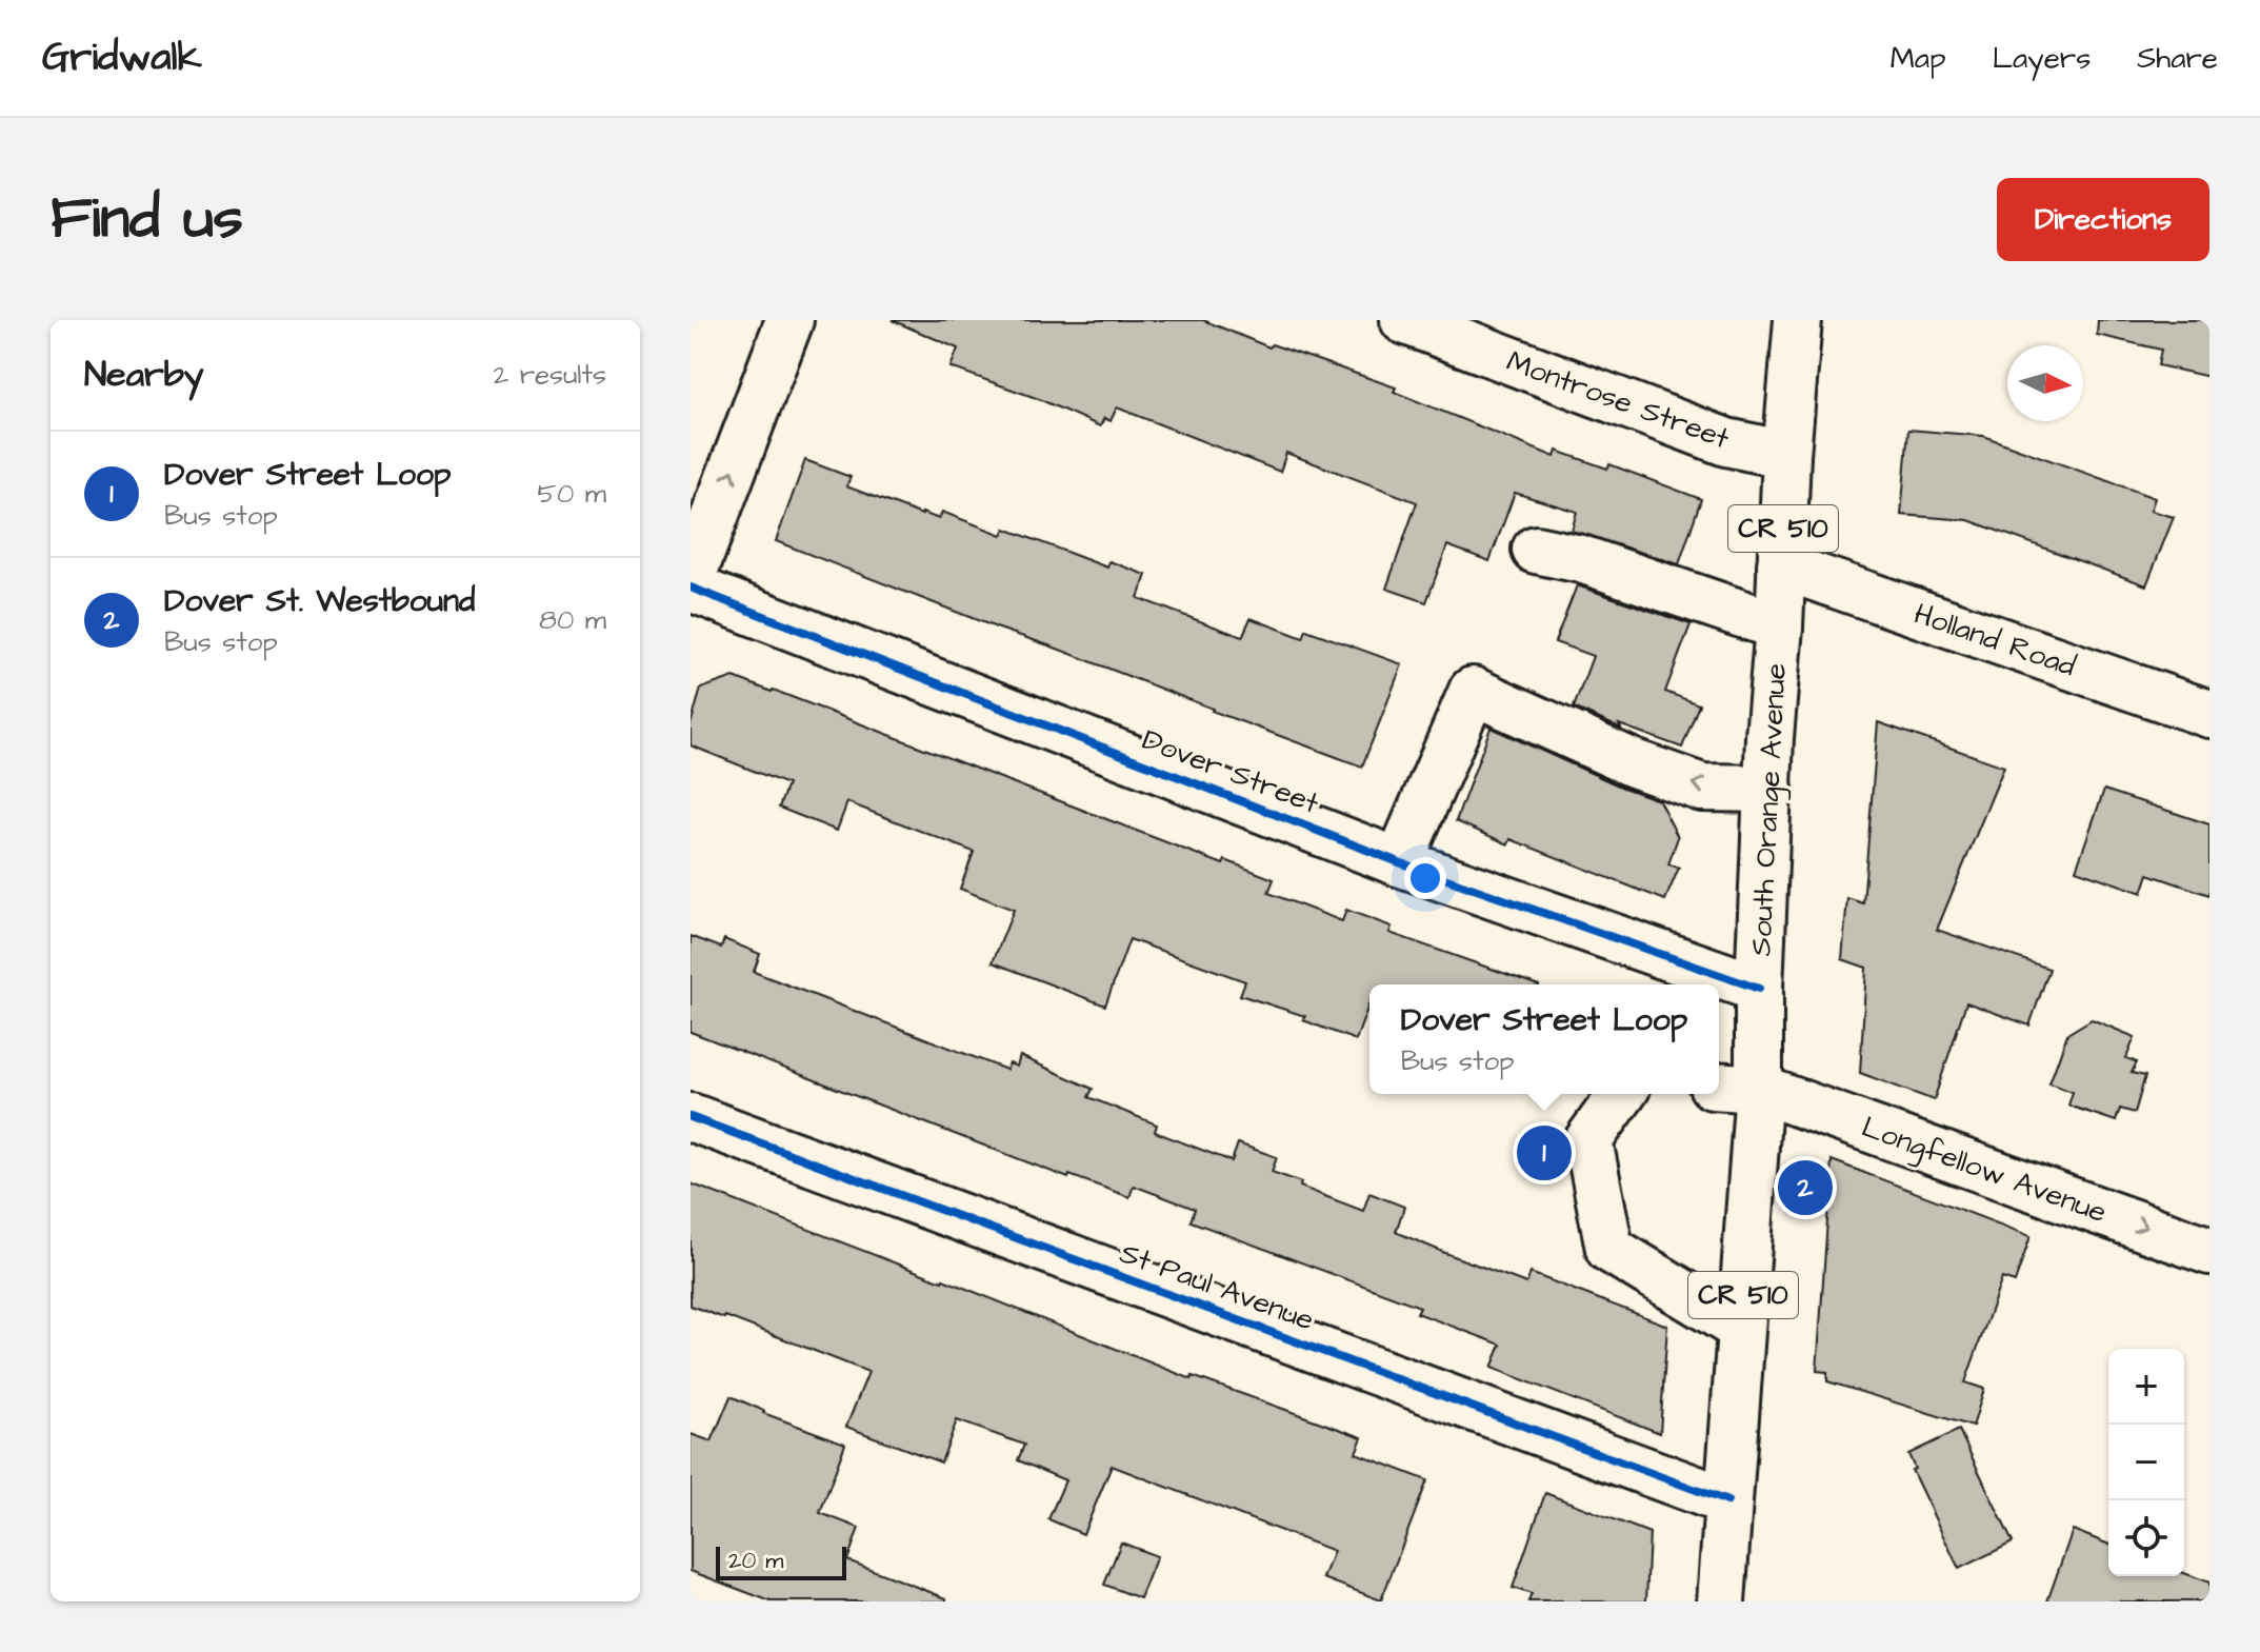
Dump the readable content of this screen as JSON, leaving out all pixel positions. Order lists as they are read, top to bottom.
{
  "streets": {
    "street": [
      "Montrose Street",
      "CR 510",
      "Holland Road",
      "Dover Street",
      "South Orange Avenue",
      "Longfellow Avenue",
      "St Paul Avenue"
    ]
  },
  "crossings": [
    ["Montrose Street", "South Orange Avenue"],
    ["Holland Road", "South Orange Avenue"],
    ["Dover Street", "South Orange Avenue"],
    ["South Orange Avenue", "Longfellow Avenue"],
    ["South Orange Avenue", "St Paul Avenue"]
  ],
  "one_way": ["Longfellow Avenue"],
  "scale_bar": "20 m",
  "north": "right",
  "page": {
    "header": "Gridwalk",
    "nav": ["Map", "Layers", "Share"],
    "title": "Find us",
    "buttons": "Directions",
    "heading": ["Nearby", "2 results"],
    "list": [
      {
        "mark": "1",
        "name": "Dover Street Loop",
        "note": "Bus stop",
        "value": "50 m"
      },
      {
        "mark": "2",
        "name": "Dover St. Westbound",
        "note": "Bus stop",
        "value": "80 m"
      }
    ],
    "popup": ["Dover Street Loop", "Bus stop"],
    "pins": ["1", "2"],
    "map_buttons": ["+", "−"],
    "scale": "20 m"
  }
}
